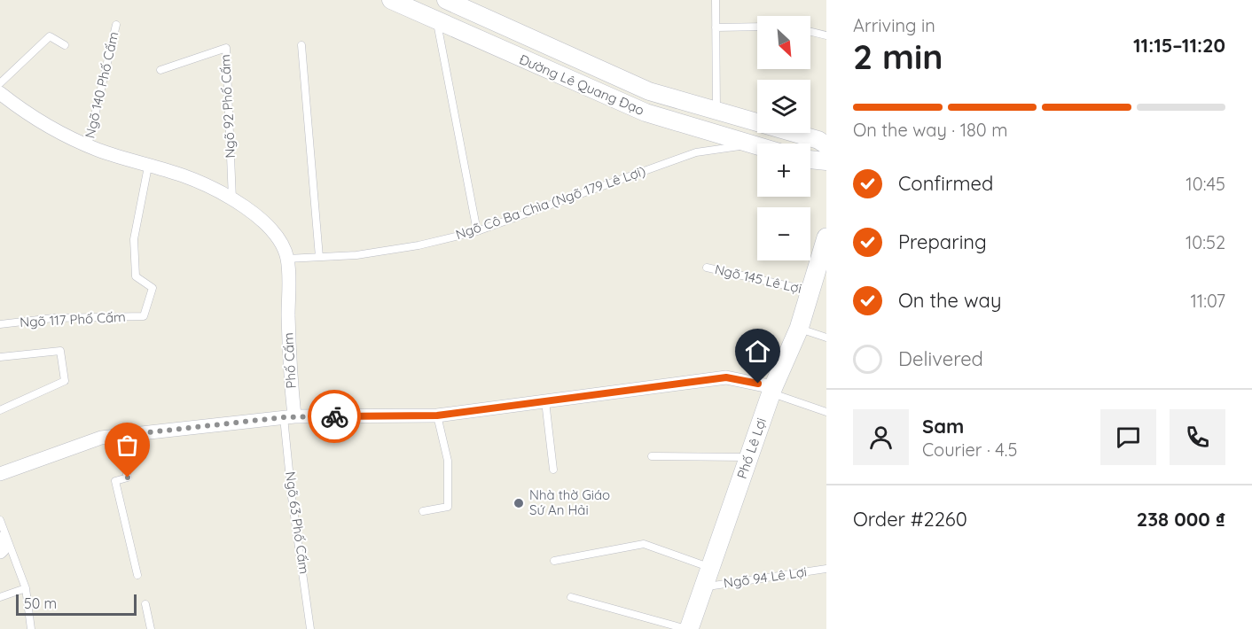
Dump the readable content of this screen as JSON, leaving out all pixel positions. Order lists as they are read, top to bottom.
{
  "streets": {
    "main road": ["Phố Lê Lợi"],
    "street": ["Đường Lê Quang Đạo", "Phố Cấm"],
    "lane": [
      "Ngõ 140 Phố Cấm",
      "Ngõ 92 Phố Cấm",
      "Ngõ Cô Ba Chìa (Ngõ 179 Lê Lợi)",
      "Ngõ 145 Lê Lợi",
      "Ngõ 117 Phố Cấm",
      "Ngõ 63 Phố Cấm",
      "Ngõ 94 Lê Lợi"
    ]
  },
  "crossings": [
    ["Ngõ 140 Phố Cấm", "Phố Cấm"],
    ["Đường Lê Quang Đạo", "Ngõ Cô Ba Chìa (Ngõ 179 Lê Lợi)"],
    ["Ngõ 92 Phố Cấm", "Phố Cấm"],
    ["Ngõ Cô Ba Chìa (Ngõ 179 Lê Lợi)", "Phố Cấm"],
    ["Ngõ 145 Lê Lợi", "Phố Lê Lợi"],
    ["Ngõ 117 Phố Cấm", "Phố Cấm"],
    ["Phố Cấm", "Ngõ 63 Phố Cấm"],
    ["Phố Lê Lợi", "Ngõ 94 Lê Lợi"]
  ],
  "places": ["Nhà thờ Giáo Sứ An Hải"],
  "scale_bar": "50 m",
  "north": "bottom right",
  "page": {
    "heading": ["2 min", "Arriving in", "11:15–11:20"],
    "panel": [
      "Sam",
      "Courier · 4.5",
      "Order #2260",
      "238 000 ₫"
    ],
    "map_buttons": ["+", "−"],
    "bar": "On the way · 180 m",
    "list": [
      ["Confirmed", "10:45"],
      ["Preparing", "10:52"],
      ["On the way", "11:07"],
      "Delivered"
    ],
    "scale": "50 m"
  }
}
